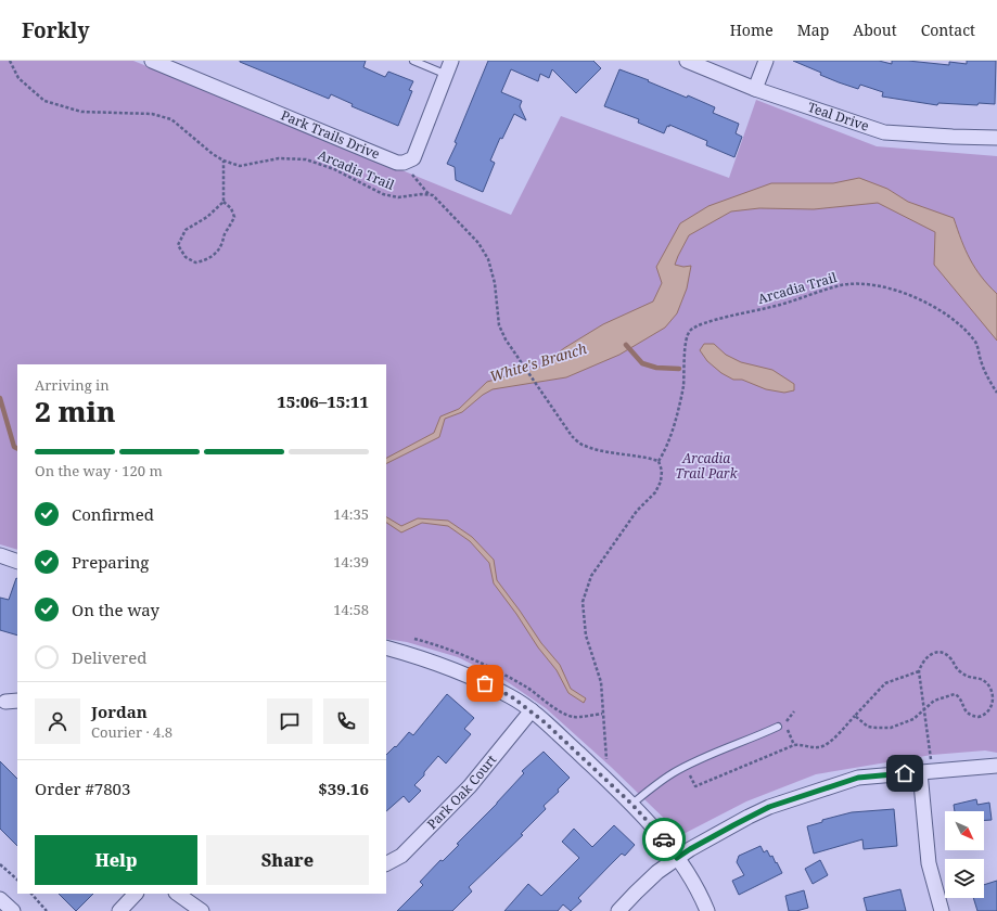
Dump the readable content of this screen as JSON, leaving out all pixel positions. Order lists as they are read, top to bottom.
{
  "streets": {
    "street": ["Teal Drive", "Park Trails Drive", "Park Oak Court"],
    "path": ["Arcadia Trail"]
  },
  "water": ["White's Branch"],
  "parks": ["Arcadia Trail Park"],
  "north": "bottom right",
  "page": {
    "header": "Forkly",
    "nav": [
      "Home",
      "Map",
      "About",
      "Contact"
    ],
    "heading": ["2 min", "Arriving in", "15:06–15:11"],
    "panel": [
      "Jordan",
      "Courier · 4.8",
      "Order #7803",
      "$39.16"
    ],
    "bar": "On the way · 120 m",
    "list": [
      ["Confirmed", "14:35"],
      ["Preparing", "14:39"],
      ["On the way", "14:58"],
      "Delivered"
    ],
    "buttons": ["Help", "Share"]
  }
}
